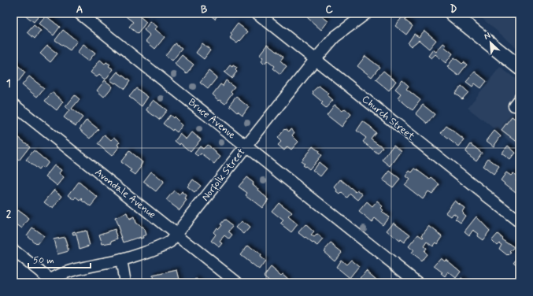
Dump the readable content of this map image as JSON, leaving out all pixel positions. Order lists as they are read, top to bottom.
{
  "streets": {
    "street": [
      "Church Street",
      "Bruce Avenue",
      "Norfolk Street",
      "Avondale Avenue"
    ]
  },
  "crossings": [
    ["Church Street", "Norfolk Street"],
    ["Bruce Avenue", "Norfolk Street"],
    ["Norfolk Street", "Avondale Avenue"]
  ],
  "scale_bar": "50 m",
  "north": "top left",
  "grid": {
    "columns": [
      "A",
      "B",
      "C",
      "D"
    ],
    "rows": ["1", "2"]
  }
}
